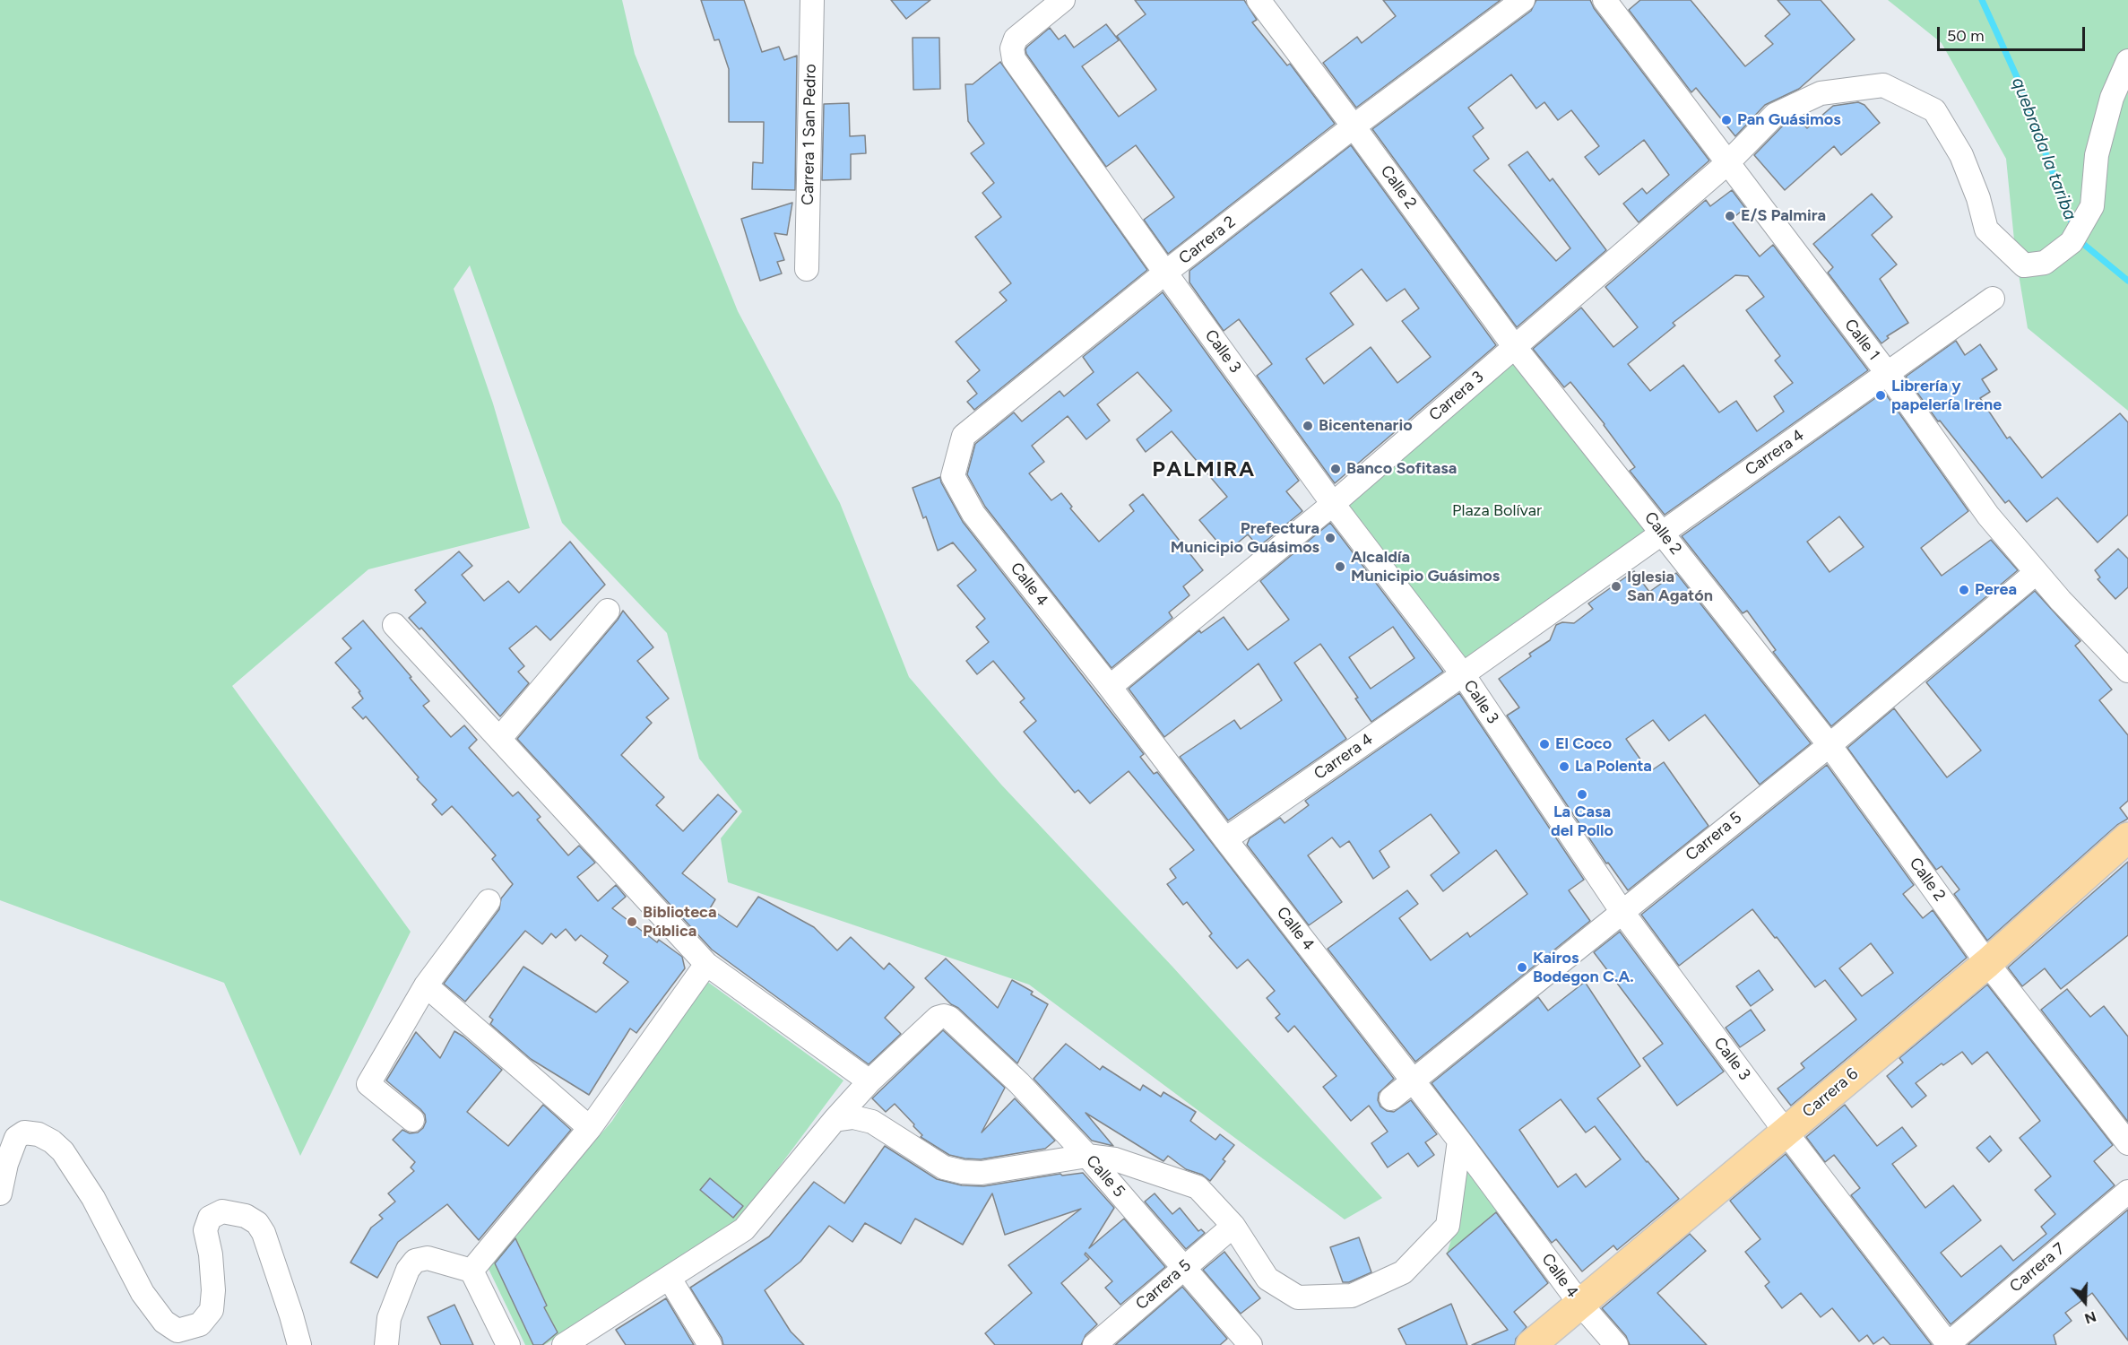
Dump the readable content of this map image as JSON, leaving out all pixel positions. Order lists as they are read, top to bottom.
{
  "streets": {
    "main road": ["Carrera 6"],
    "street": [
      "Carrera 1 San Pedro",
      "Calle 2",
      "Carrera 2",
      "Calle 1",
      "Calle 3",
      "Carrera 3",
      "Carrera 4",
      "Calle 4",
      "Carrera 5",
      "Calle 5",
      "Carrera 7"
    ]
  },
  "crossings": [
    ["Calle 2", "Carrera 2"],
    ["Calle 2", "Carrera 3"],
    ["Calle 2", "Carrera 4"],
    ["Calle 2", "Carrera 5"],
    ["Calle 2", "Carrera 6"],
    ["Carrera 2", "Calle 3"],
    ["Carrera 2", "Calle 4"],
    ["Calle 1", "Carrera 3"],
    ["Calle 1", "Carrera 4"],
    ["Calle 1", "Carrera 5"],
    ["Calle 3", "Carrera 3"],
    ["Calle 3", "Carrera 4"],
    ["Calle 3", "Carrera 5"],
    ["Calle 3", "Carrera 6"],
    ["Calle 3", "Carrera 7"],
    ["Carrera 3", "Calle 4"],
    ["Carrera 4", "Calle 4"],
    ["Calle 4", "Carrera 5"],
    ["Calle 4", "Carrera 6"],
    ["Carrera 5", "Calle 5"]
  ],
  "districts": ["PALMIRA"],
  "water": ["quebrada la tariba"],
  "parks": ["Plaza Bolívar"],
  "places": [
    "Pan Guásimos",
    "E/S Palmira",
    "Librería y papelería Irene",
    "Bicentenario",
    "Banco Sofitasa",
    "Prefectura Municipio Guásimos",
    "Alcaldía Municipio Guásimos",
    "Iglesia San Agatón",
    "Perea",
    "El Coco",
    "La Polenta",
    "La Casa del Pollo",
    "Biblioteca Pública",
    "Kairos Bodegon C.A."
  ],
  "scale_bar": "50 m",
  "north": "bottom"
}
